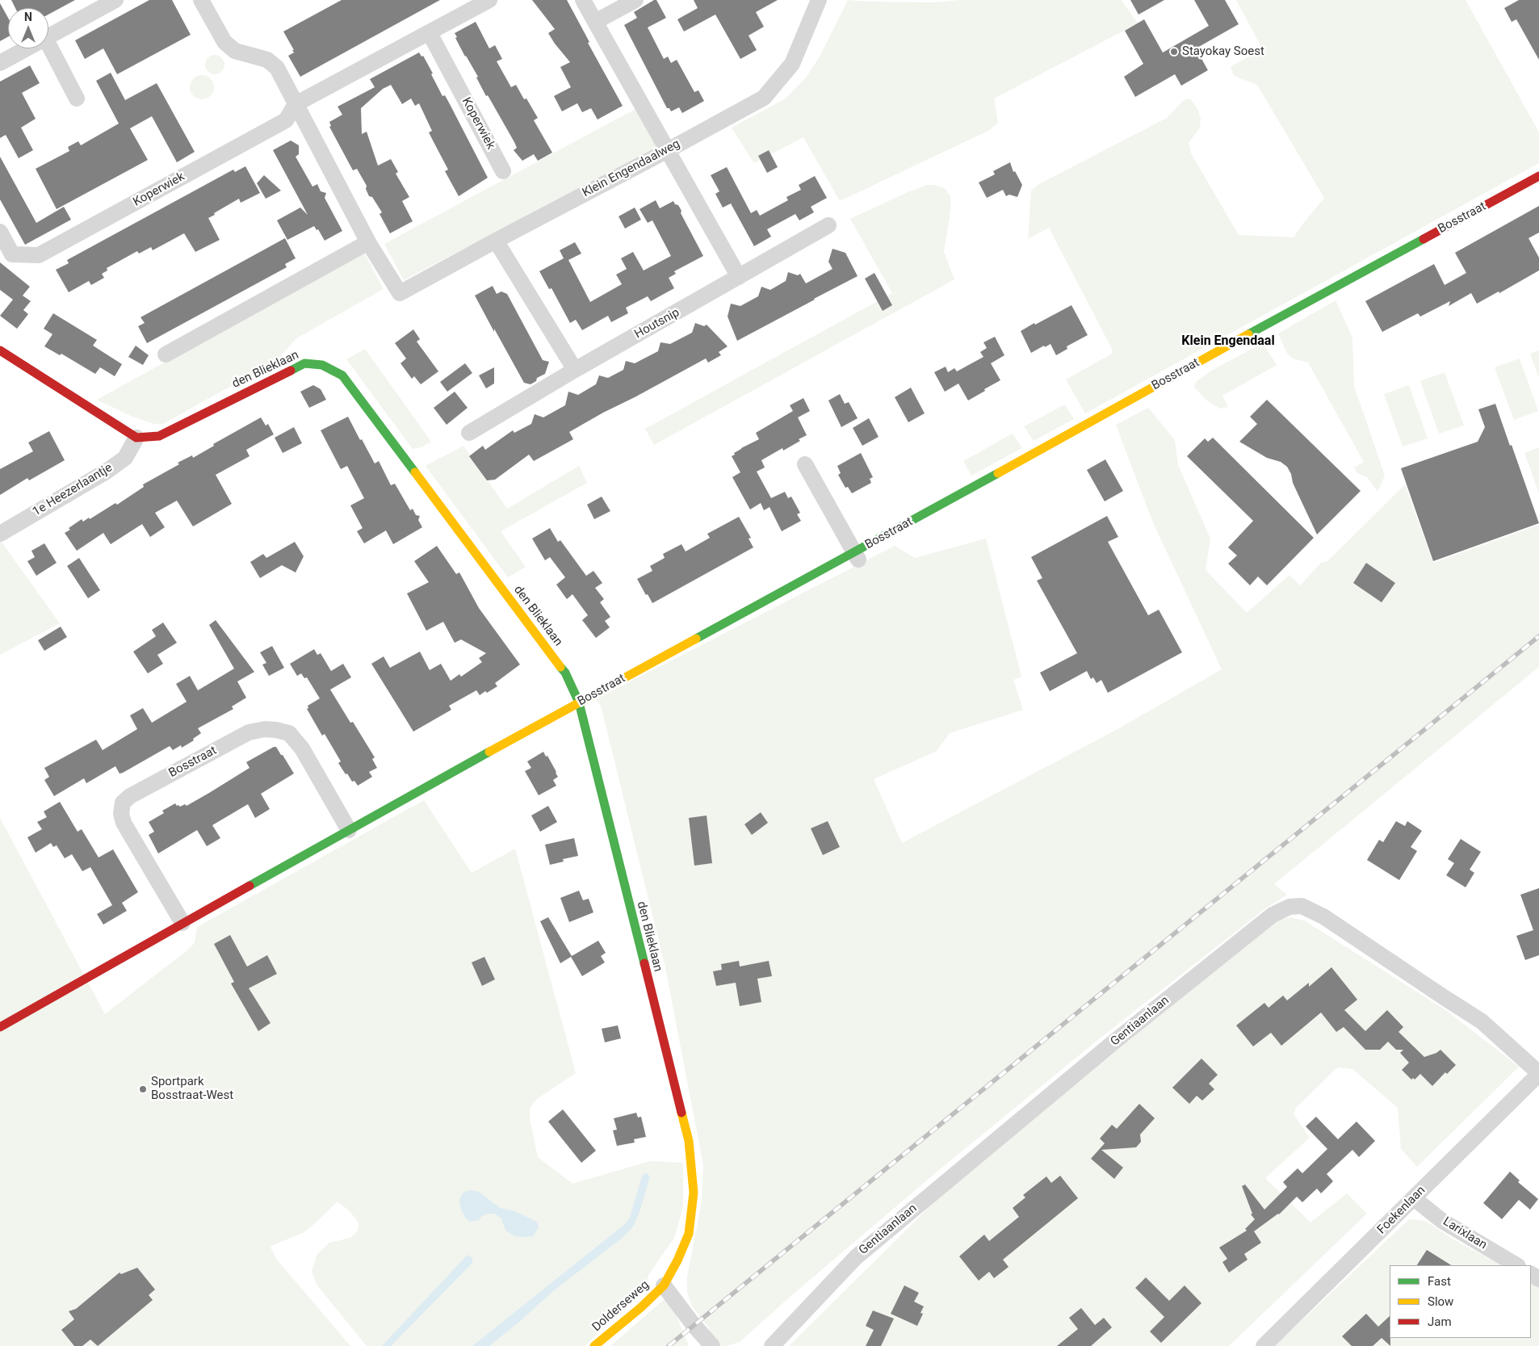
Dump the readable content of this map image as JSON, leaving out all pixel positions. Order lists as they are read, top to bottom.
{
  "streets": {
    "street": [
      "Koperwiek",
      "Klein Engendaalweg",
      "Bosstraat",
      "Houtsnip",
      "den Blieklaan",
      "1e Heezerlaantje",
      "Gentiaanlaan",
      "Foekenlaan",
      "Larixlaan",
      "Dolderseweg"
    ]
  },
  "crossings": [
    ["Bosstraat", "den Blieklaan"],
    ["den Blieklaan", "1e Heezerlaantje"],
    ["den Blieklaan", "Dolderseweg"],
    ["Gentiaanlaan", "Foekenlaan"],
    ["Foekenlaan", "Larixlaan"]
  ],
  "districts": ["Klein Engendaal"],
  "places": ["Stayokay Soest", "Sportpark Bosstraat-West"],
  "legend": ["Fast", "Slow", "Jam"],
  "north": "top"
}
